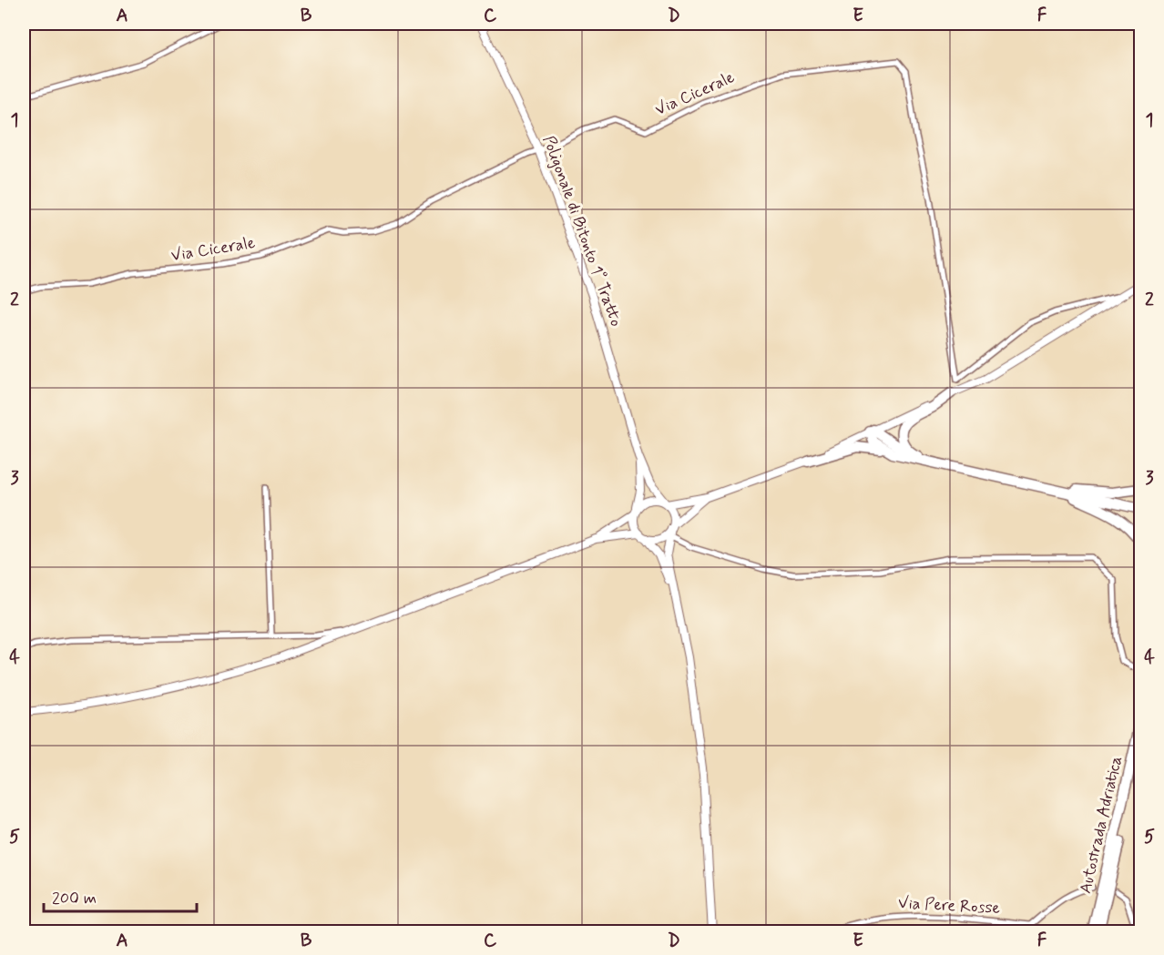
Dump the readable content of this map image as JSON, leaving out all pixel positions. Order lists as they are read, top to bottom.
{
  "streets": {
    "highway": ["Autostrada Adriatica"],
    "main road": ["Poligonale di Bitonto 1° Tratto"],
    "street": ["Via Cicerale", "Via Pere Rosse"]
  },
  "crossings": [
    ["Via Cicerale", "Poligonale di Bitonto 1° Tratto"]
  ],
  "scale_bar": "200 m",
  "grid": {
    "columns": [
      "A",
      "B",
      "C",
      "D",
      "E",
      "F"
    ],
    "rows": [
      "1",
      "2",
      "3",
      "4",
      "5"
    ]
  }
}
